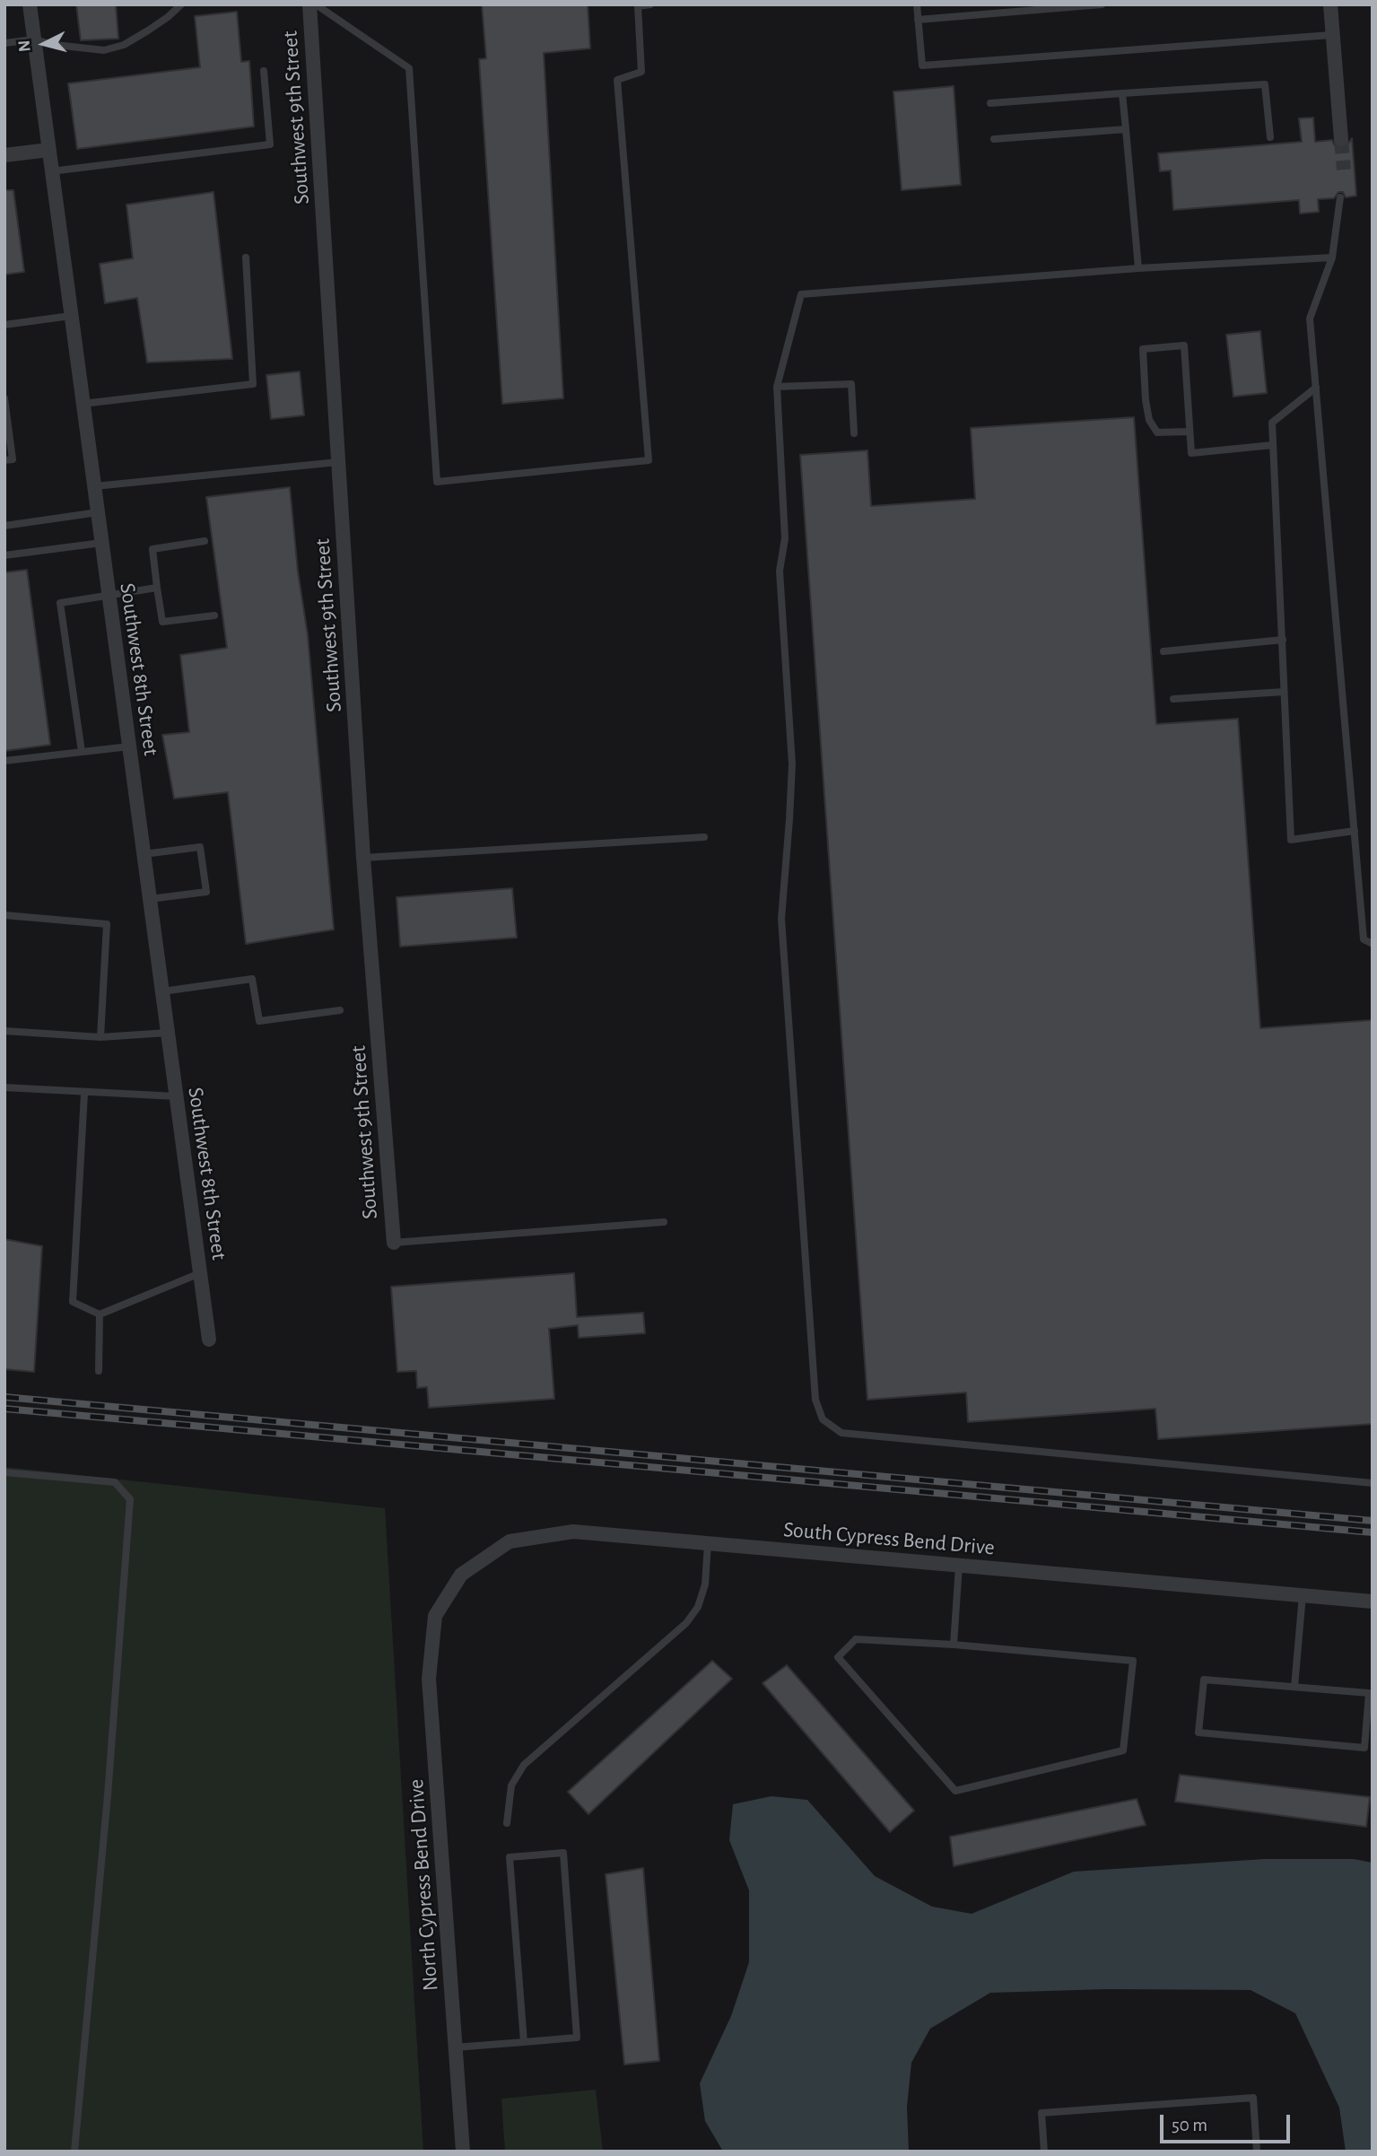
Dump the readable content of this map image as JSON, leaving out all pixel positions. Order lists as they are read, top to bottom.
{
  "streets": {
    "street": [
      "Southwest 9th Street",
      "Southwest 8th Street",
      "South Cypress Bend Drive",
      "North Cypress Bend Drive"
    ]
  },
  "crossings": [
    ["South Cypress Bend Drive", "North Cypress Bend Drive"]
  ],
  "scale_bar": "50 m",
  "north": "left"
}
